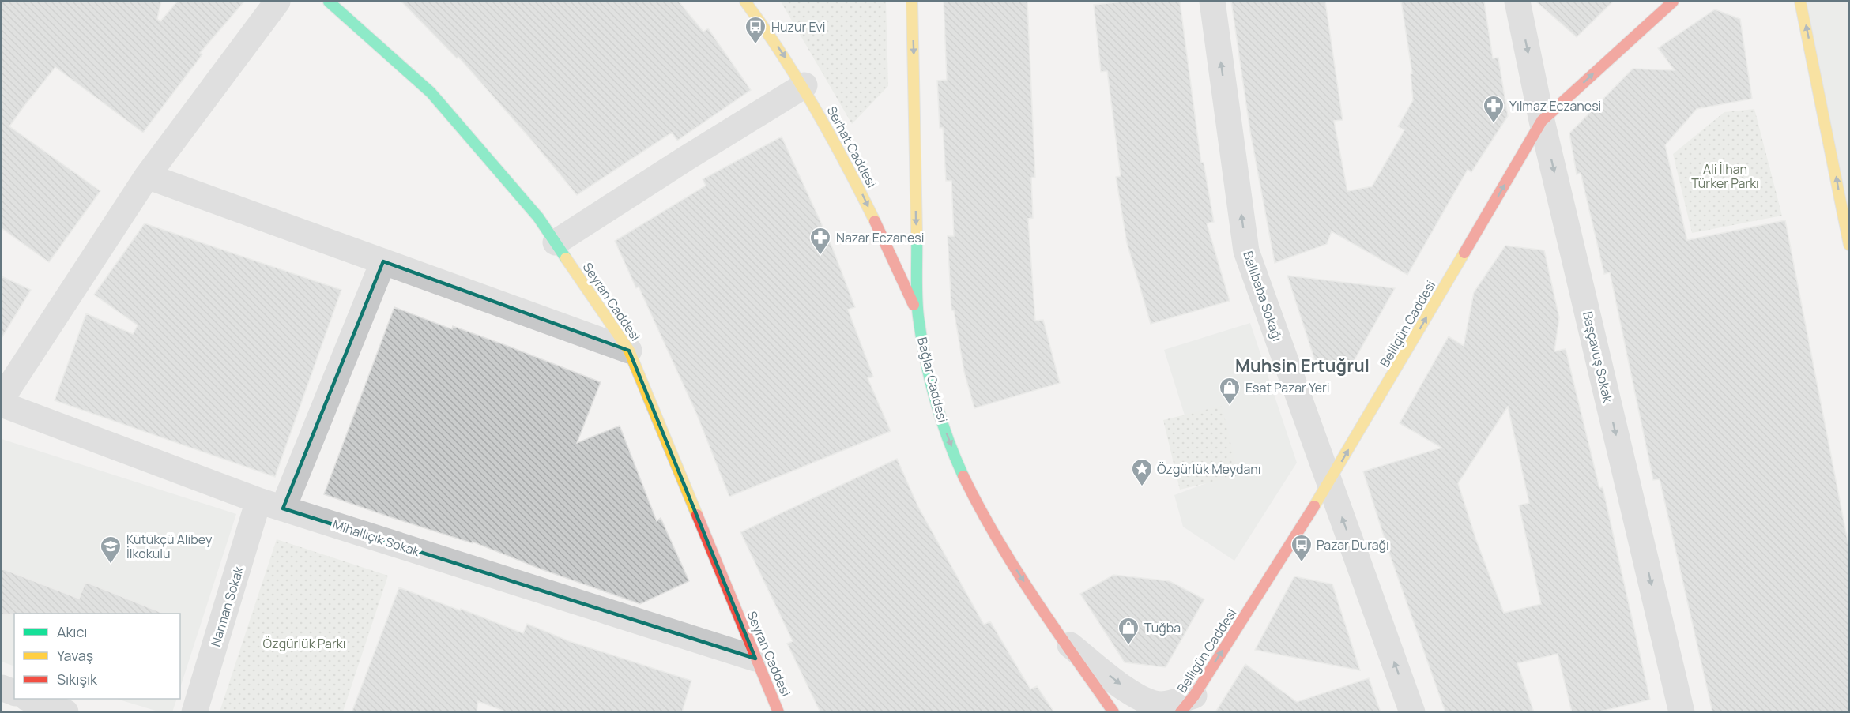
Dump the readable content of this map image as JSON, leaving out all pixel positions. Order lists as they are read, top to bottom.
{
  "streets": {
    "street": [
      "Serhat Caddesi",
      "Ballıbaba Sokağı",
      "Seyran Caddesi",
      "Belligün Caddesi",
      "Başçavuş Sokak",
      "Bağlar Caddesi",
      "Mihallıçık Sokak",
      "Narman Sokak"
    ]
  },
  "crossings": [
    ["Serhat Caddesi", "Bağlar Caddesi"],
    ["Ballıbaba Sokağı", "Belligün Caddesi"],
    ["Seyran Caddesi", "Mihallıçık Sokak"],
    ["Belligün Caddesi", "Başçavuş Sokak"],
    ["Belligün Caddesi", "Bağlar Caddesi"],
    ["Mihallıçık Sokak", "Narman Sokak"]
  ],
  "one_way": [
    "Serhat Caddesi",
    "Ballıbaba Sokağı",
    "Belligün Caddesi",
    "Başçavuş Sokak",
    "Bağlar Caddesi"
  ],
  "districts": ["Muhsin Ertuğrul"],
  "parks": ["Ali İlhan Türker Parkı", "Özgürlük Parkı"],
  "places": {
    "bus stop": ["Huzur Evi", "Pazar Durağı"],
    "pharmacy": ["Yılmaz Eczanesi", "Nazar Eczanesi"],
    "shop": ["Esat Pazar Yeri", "Tuğba"],
    "place": ["Özgürlük Meydanı"],
    "school or university": ["Kütükçü Alibey İlkokulu"]
  },
  "legend": ["Akıcı", "Yavaş", "Sıkışık"]
}
